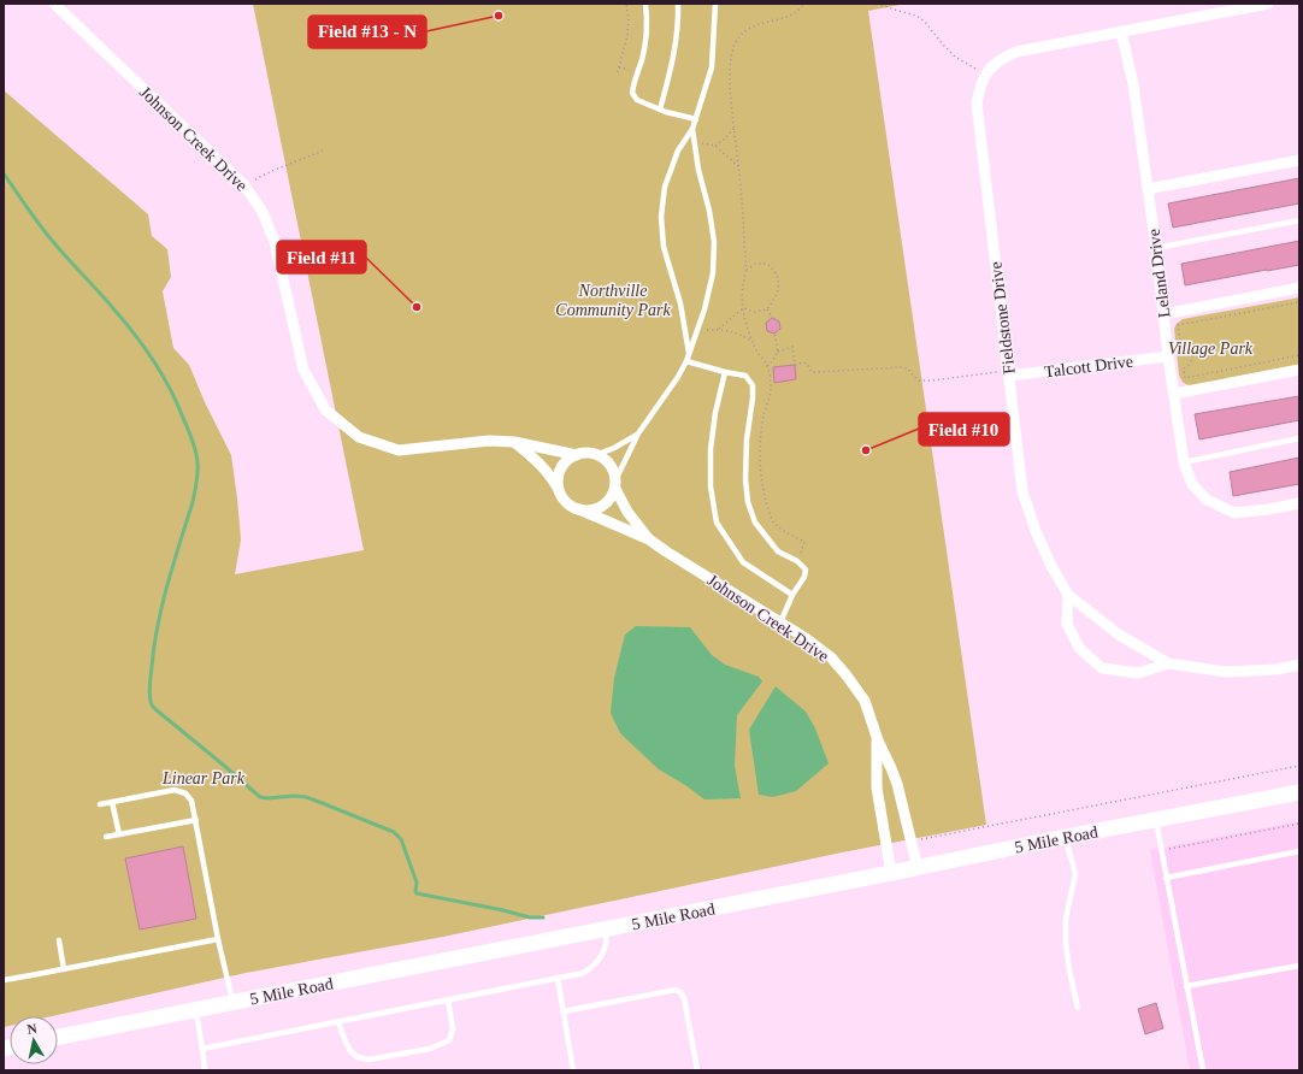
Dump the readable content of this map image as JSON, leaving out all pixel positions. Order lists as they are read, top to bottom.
{
  "streets": {
    "street": [
      "Johnson Creek Drive",
      "Leland Drive",
      "Fieldstone Drive",
      "Talcott Drive",
      "5 Mile Road"
    ]
  },
  "crossings": [
    ["Johnson Creek Drive", "5 Mile Road"],
    ["Leland Drive", "Fieldstone Drive"],
    ["Leland Drive", "Talcott Drive"],
    ["Fieldstone Drive", "Talcott Drive"]
  ],
  "parks": ["Northville Community Park", "Village Park", "Linear Park"],
  "places": ["Field #13 - N", "Field #11", "Field #10"],
  "north": "top"
}
